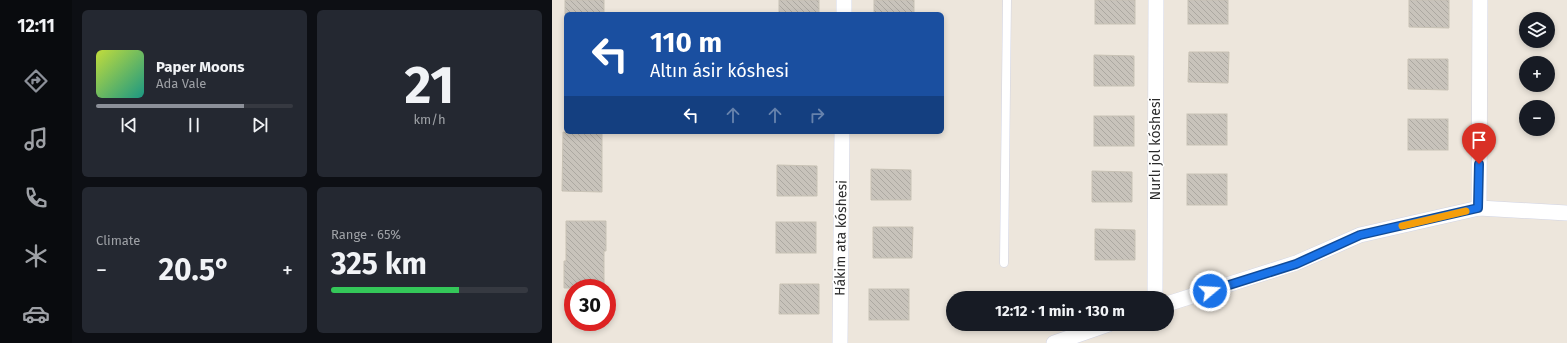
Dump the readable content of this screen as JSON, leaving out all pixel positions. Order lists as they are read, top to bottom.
{
  "streets": {
    "street": ["Nurlı jol kóshesi", "Hákim ata kóshesi"]
  },
  "page": {
    "tabs": "12:11",
    "tile": [
      ["21", "km/h"],
      "Climate",
      ["Range · 65%", "325 km"]
    ],
    "map_buttons": ["+", "−"],
    "turn": ["110 m", "Altın ásir kóshesi"],
    "song": ["Paper Moons", "Ada Vale"],
    "heat": ["−", "20.5°", "+"],
    "limit": "30",
    "trip": "12:12 · 1 min · 130 m"
  }
}
